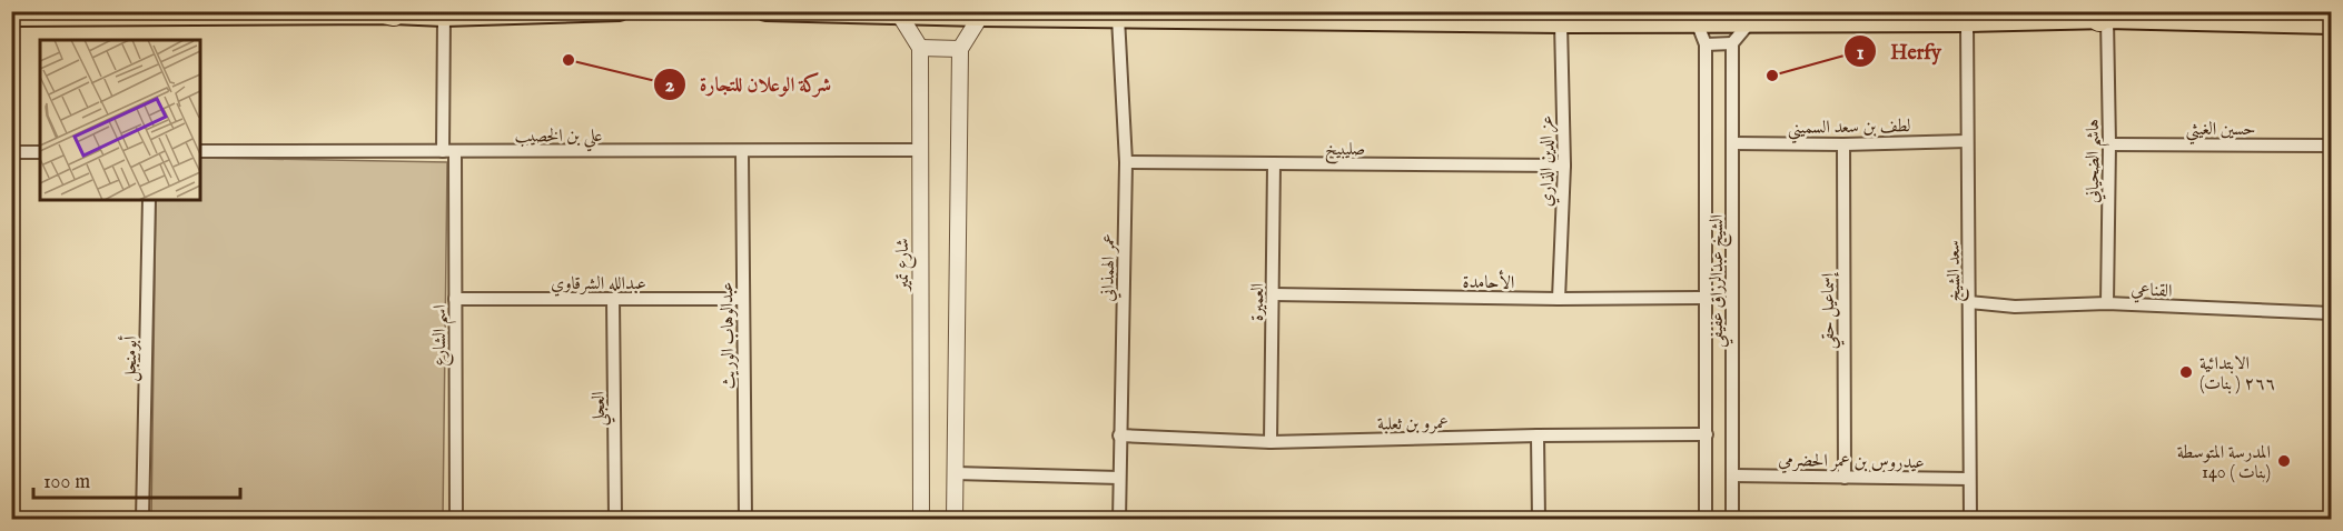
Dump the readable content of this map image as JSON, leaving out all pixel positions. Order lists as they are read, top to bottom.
{
  "streets": {
    "street": [
      "لطف بن سعد السميني",
      "حسين الغيثي",
      "علي بن الخصيب",
      "صليبيخ",
      "عز الدين الذاري",
      "هاشم الضحياني",
      "شارع تمير",
      "عمر الهمذاني",
      "سعد الشيخ",
      "الأحامدة",
      "الشيخ عبدالرزاق عفيفي",
      "عبدالله الشرقاوي",
      "القناعي",
      "العميرة",
      "إسماعيل حقي",
      "اسم الشارع",
      "عبدالوهاب الوريث",
      "أبومنجل",
      "العجلي",
      "عمرو بن ثعلبة",
      "عيدروس بن عمر الحضرمي"
    ]
  },
  "crossings": [
    ["لطف بن سعد السميني", "سعد الشيخ"],
    ["لطف بن سعد السميني", "الشيخ عبدالرزاق عفيفي"],
    ["لطف بن سعد السميني", "إسماعيل حقي"],
    ["حسين الغيثي", "هاشم الضحياني"],
    ["علي بن الخصيب", "شارع تمير"],
    ["علي بن الخصيب", "اسم الشارع"],
    ["علي بن الخصيب", "عبدالوهاب الوريث"],
    ["صليبيخ", "عز الدين الذاري"],
    ["صليبيخ", "عمر الهمذاني"],
    ["صليبيخ", "العميرة"],
    ["عز الدين الذاري", "الأحامدة"],
    ["هاشم الضحياني", "القناعي"],
    ["عمر الهمذاني", "عمرو بن ثعلبة"],
    ["سعد الشيخ", "القناعي"],
    ["سعد الشيخ", "عيدروس بن عمر الحضرمي"],
    ["الأحامدة", "الشيخ عبدالرزاق عفيفي"],
    ["الأحامدة", "العميرة"],
    ["الشيخ عبدالرزاق عفيفي", "عمرو بن ثعلبة"],
    ["الشيخ عبدالرزاق عفيفي", "عيدروس بن عمر الحضرمي"],
    ["عبدالله الشرقاوي", "اسم الشارع"],
    ["عبدالله الشرقاوي", "عبدالوهاب الوريث"],
    ["عبدالله الشرقاوي", "العجلي"],
    ["العميرة", "عمرو بن ثعلبة"],
    ["إسماعيل حقي", "عيدروس بن عمر الحضرمي"]
  ],
  "places": [
    "شركة الوعلان للتجارة",
    "Herfy",
    "الابتدائية ٢٦٦ ( بنات)",
    "المدرسة المتوسطة 140 ( بنات)"
  ],
  "scale_bar": "100 m"
}
